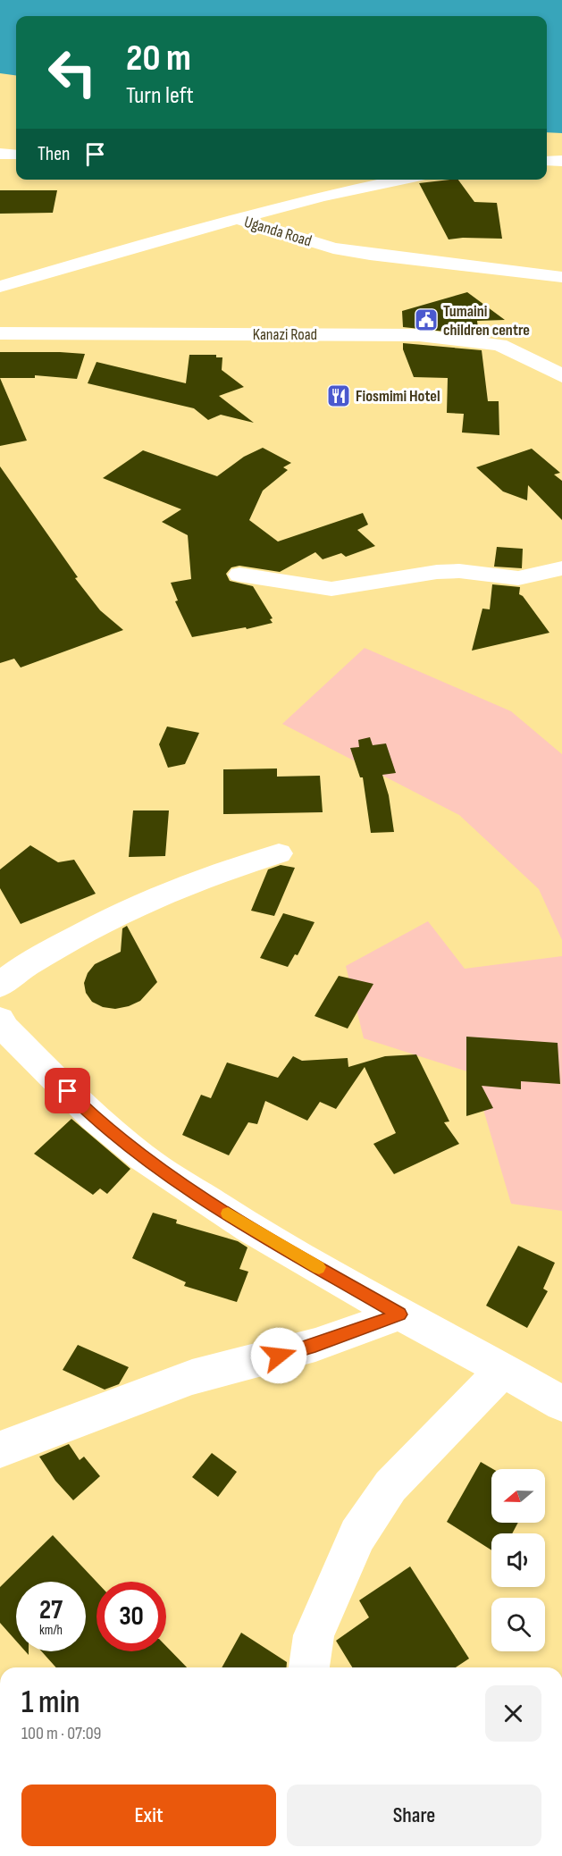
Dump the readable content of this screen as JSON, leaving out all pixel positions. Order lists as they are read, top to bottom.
{
  "streets": {
    "street": ["Uganda Road", "Kanazi Road"]
  },
  "places": {
    "public building": ["Tumaini children centre"],
    "restaurant": ["Fiosmimi Hotel"]
  },
  "north": "left",
  "page": {
    "turn": ["20 m", "Turn left"],
    "then": "Then",
    "speed": "27 km/h",
    "limit": "30",
    "heading": ["1 min", "100 m · 07:09"],
    "buttons": ["Exit", "Share"]
  }
}
